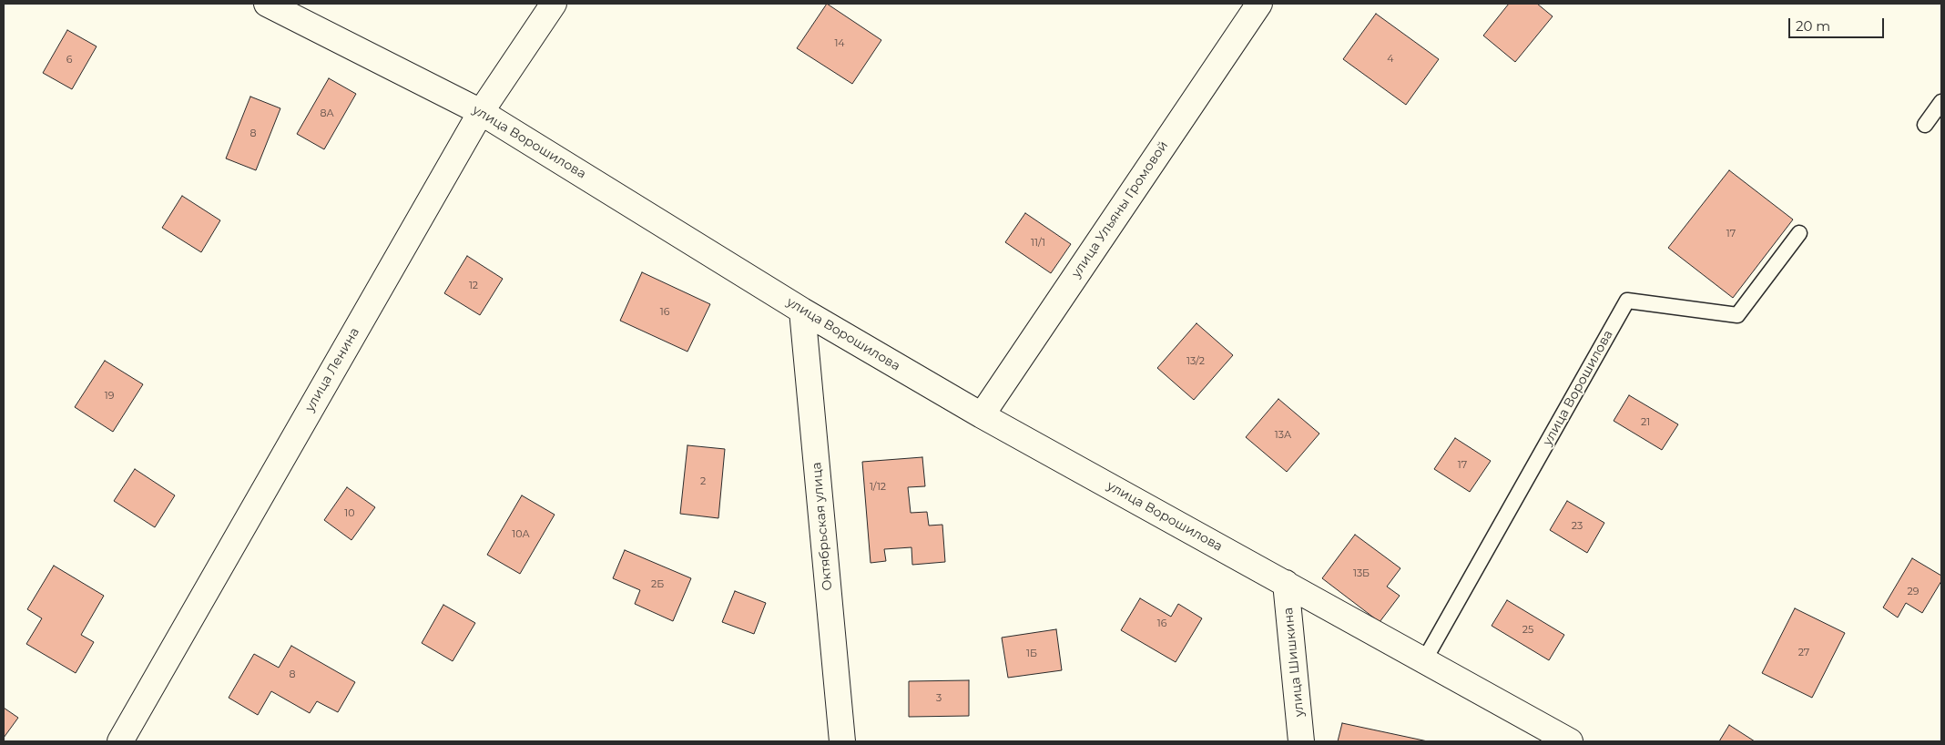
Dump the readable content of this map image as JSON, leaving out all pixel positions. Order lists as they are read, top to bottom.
{
  "streets": {
    "street": [
      "улица Ворошилова",
      "улица Ульяны Громовой",
      "улица Ленина",
      "Октябрьская улица",
      "улица Шишкина"
    ]
  },
  "crossings": [
    ["улица Ворошилова", "улица Ульяны Громовой"],
    ["улица Ворошилова", "улица Ленина"],
    ["улица Ворошилова", "Октябрьская улица"],
    ["улица Ворошилова", "улица Шишкина"]
  ],
  "house_numbers": [
    "14",
    "4",
    "6",
    "8А",
    "8",
    "17",
    "11/1",
    "12",
    "16",
    "13/2",
    "19",
    "21",
    "13А",
    "17",
    "2",
    "1/12",
    "10",
    "23",
    "10А",
    "13Б",
    "2Б",
    "29",
    "16",
    "25",
    "27",
    "1Б",
    "8",
    "3"
  ],
  "scale_bar": "20 m"
}
